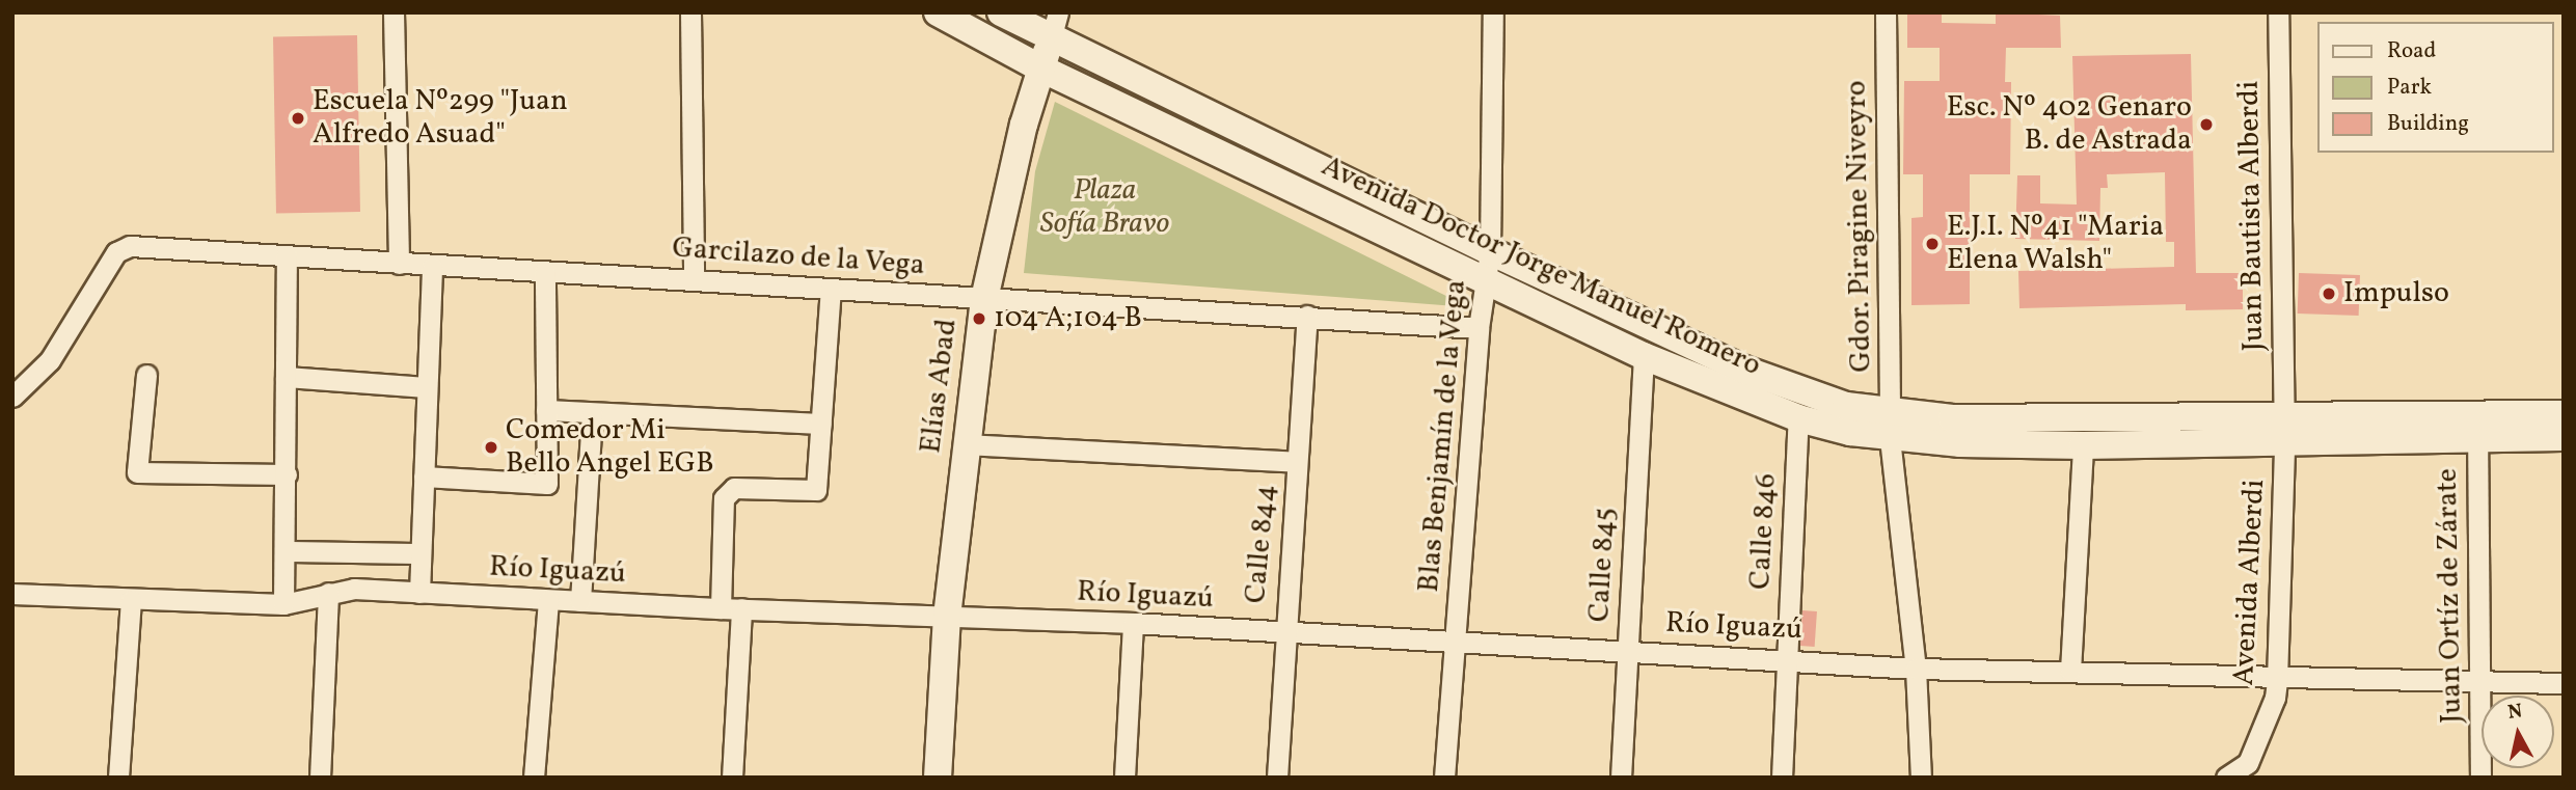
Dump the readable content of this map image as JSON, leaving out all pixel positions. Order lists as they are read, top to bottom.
{
  "streets": {
    "main road": ["Avenida Doctor Jorge Manuel Romero", "Elías Abad"],
    "street": [
      "Juan Bautista Alberdi",
      "Gdor. Piragine Niveyro",
      "Garcilazo de la Vega",
      "Blas Benjamín de la Vega",
      "Calle 846",
      "Calle 844",
      "Calle 845",
      "Río Iguazú",
      "Avenida Alberdi",
      "Juan Ortíz de Zárate"
    ]
  },
  "crossings": [
    ["Juan Bautista Alberdi", "Avenida Doctor Jorge Manuel Romero"],
    ["Juan Bautista Alberdi", "Avenida Alberdi"],
    ["Gdor. Piragine Niveyro", "Avenida Doctor Jorge Manuel Romero"],
    ["Gdor. Piragine Niveyro", "Río Iguazú"],
    ["Garcilazo de la Vega", "Elías Abad"],
    ["Garcilazo de la Vega", "Blas Benjamín de la Vega"],
    ["Garcilazo de la Vega", "Calle 844"],
    ["Avenida Doctor Jorge Manuel Romero", "Elías Abad"],
    ["Avenida Doctor Jorge Manuel Romero", "Blas Benjamín de la Vega"],
    ["Avenida Doctor Jorge Manuel Romero", "Calle 846"],
    ["Avenida Doctor Jorge Manuel Romero", "Calle 845"],
    ["Avenida Doctor Jorge Manuel Romero", "Avenida Alberdi"],
    ["Elías Abad", "Río Iguazú"],
    ["Blas Benjamín de la Vega", "Río Iguazú"],
    ["Calle 846", "Río Iguazú"],
    ["Calle 844", "Río Iguazú"],
    ["Calle 845", "Río Iguazú"],
    ["Río Iguazú", "Avenida Alberdi"],
    ["Río Iguazú", "Juan Ortíz de Zárate"]
  ],
  "parks": ["Plaza Sofía Bravo"],
  "places": [
    "Escuela Nº299 \"Juan Alfredo Asuad\"",
    "Esc. Nº 402 Genaro B. de Astrada",
    "E.J.I. Nº41 \"Maria Elena Walsh\"",
    "Impulso",
    "104 A;104 B",
    "Comedor Mi Bello Angel EGB"
  ],
  "legend": ["Road", "Park", "Building"],
  "north": "top"
}
